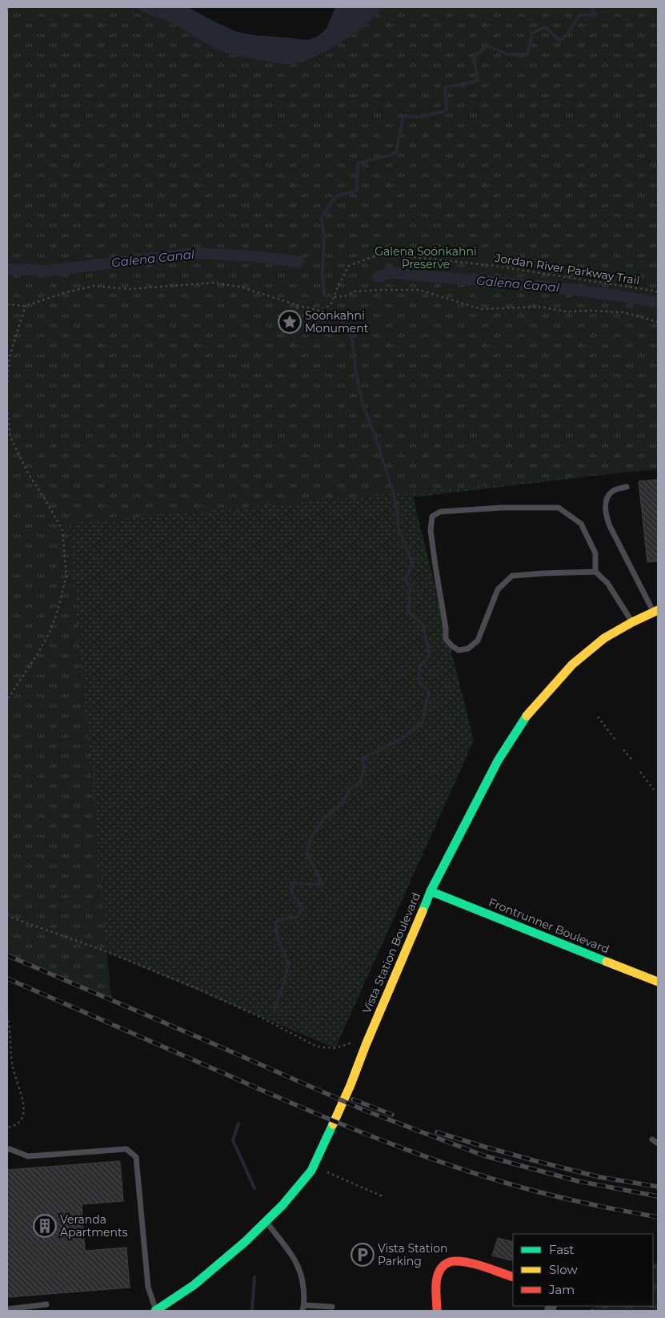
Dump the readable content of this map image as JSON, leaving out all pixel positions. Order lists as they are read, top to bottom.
{
  "streets": {
    "street": ["Frontrunner Boulevard", "Vista Station Boulevard"],
    "path": ["Jordan River Parkway Trail"]
  },
  "crossings": [
    ["Frontrunner Boulevard", "Vista Station Boulevard"]
  ],
  "water": ["Galena Canal"],
  "parks": ["Galena Soónkahni Preserve"],
  "places": {
    "place": ["Soónkahni Monument"],
    "building": ["Veranda Apartments"],
    "parking": ["Vista Station Parking"]
  },
  "legend": ["Fast", "Slow", "Jam"]
}
